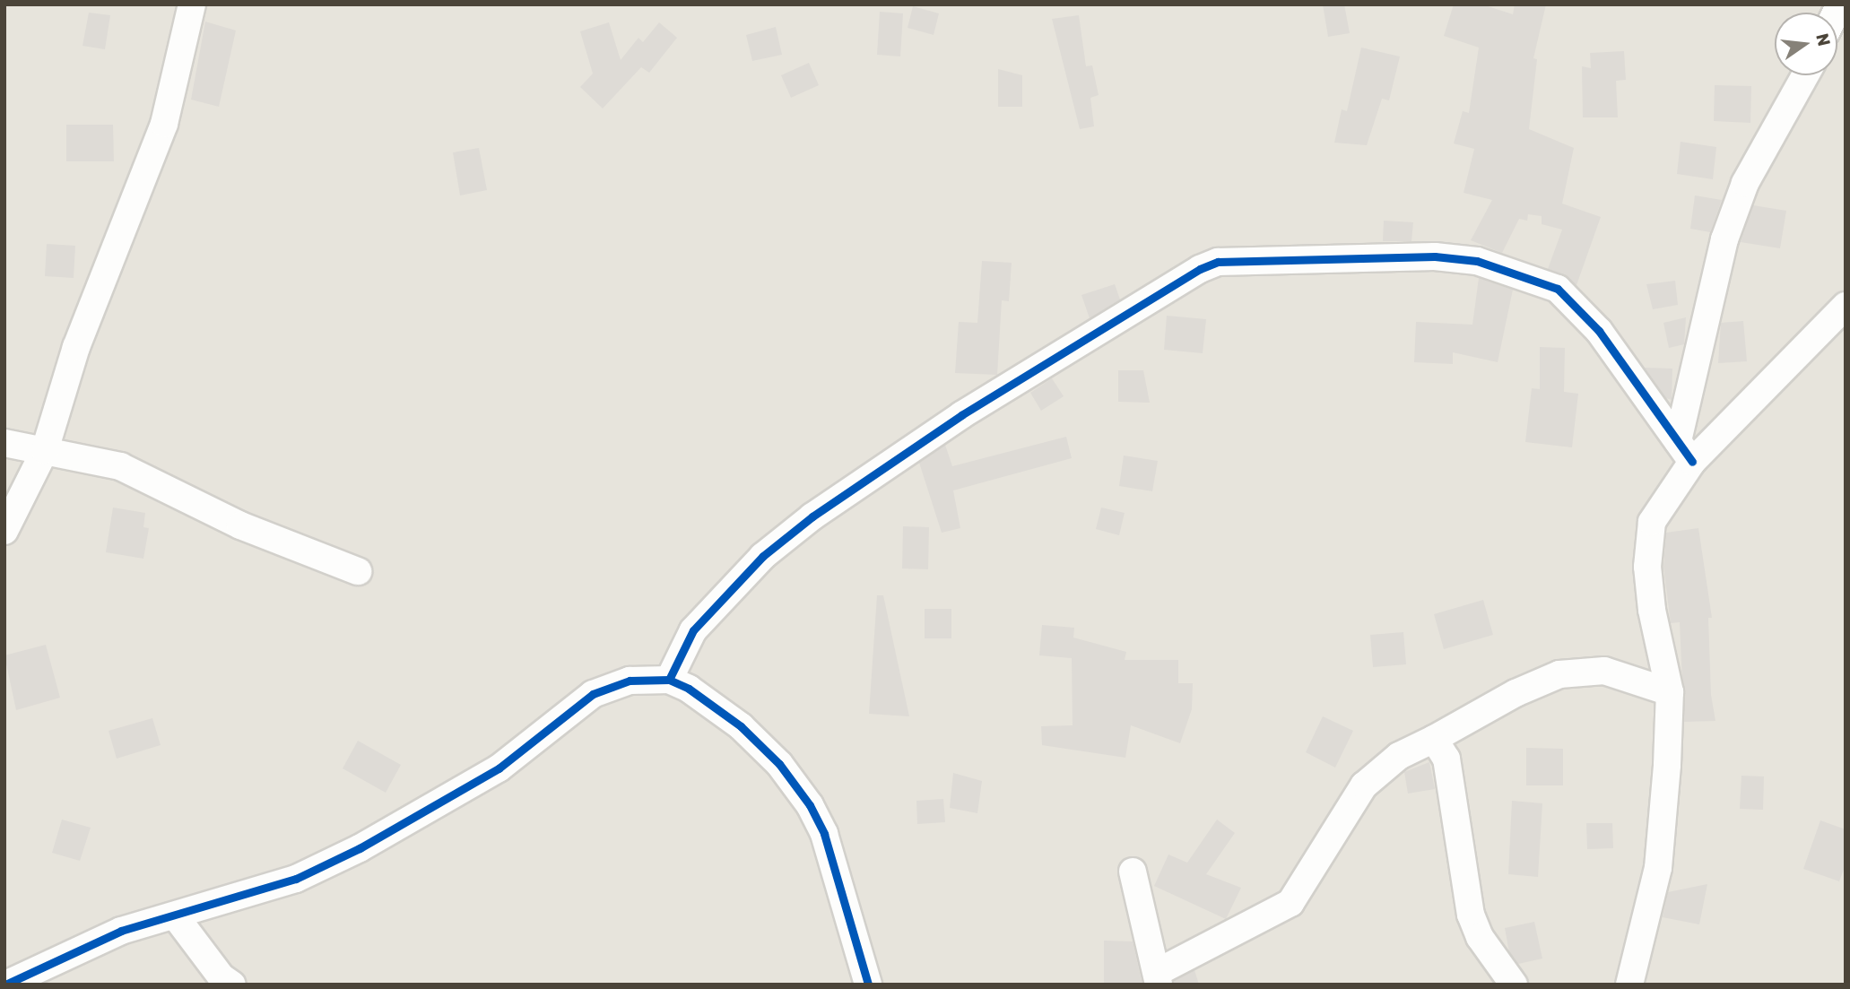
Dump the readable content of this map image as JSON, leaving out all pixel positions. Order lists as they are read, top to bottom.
{
  "north": "right"
}
